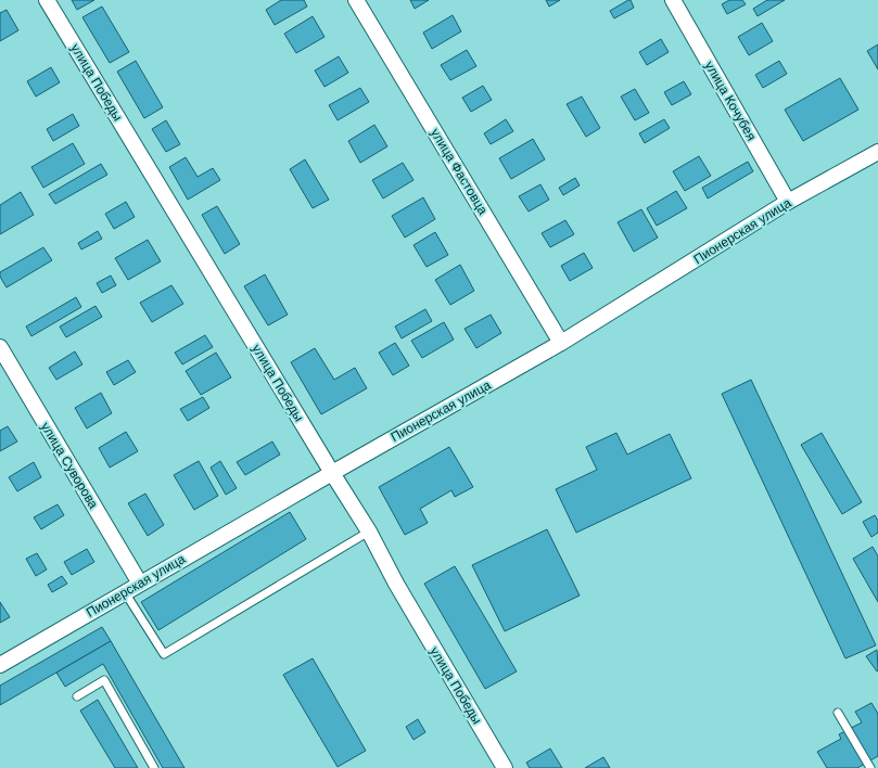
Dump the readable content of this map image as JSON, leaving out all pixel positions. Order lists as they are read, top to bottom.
{
  "streets": {
    "street": [
      "улица Победы",
      "улица Кочубея",
      "улица Фастовца",
      "Пионерская улица",
      "улица Суворова"
    ]
  },
  "crossings": [
    ["улица Победы", "Пионерская улица"],
    ["улица Кочубея", "Пионерская улица"],
    ["улица Фастовца", "Пионерская улица"],
    ["Пионерская улица", "улица Суворова"]
  ]
}
